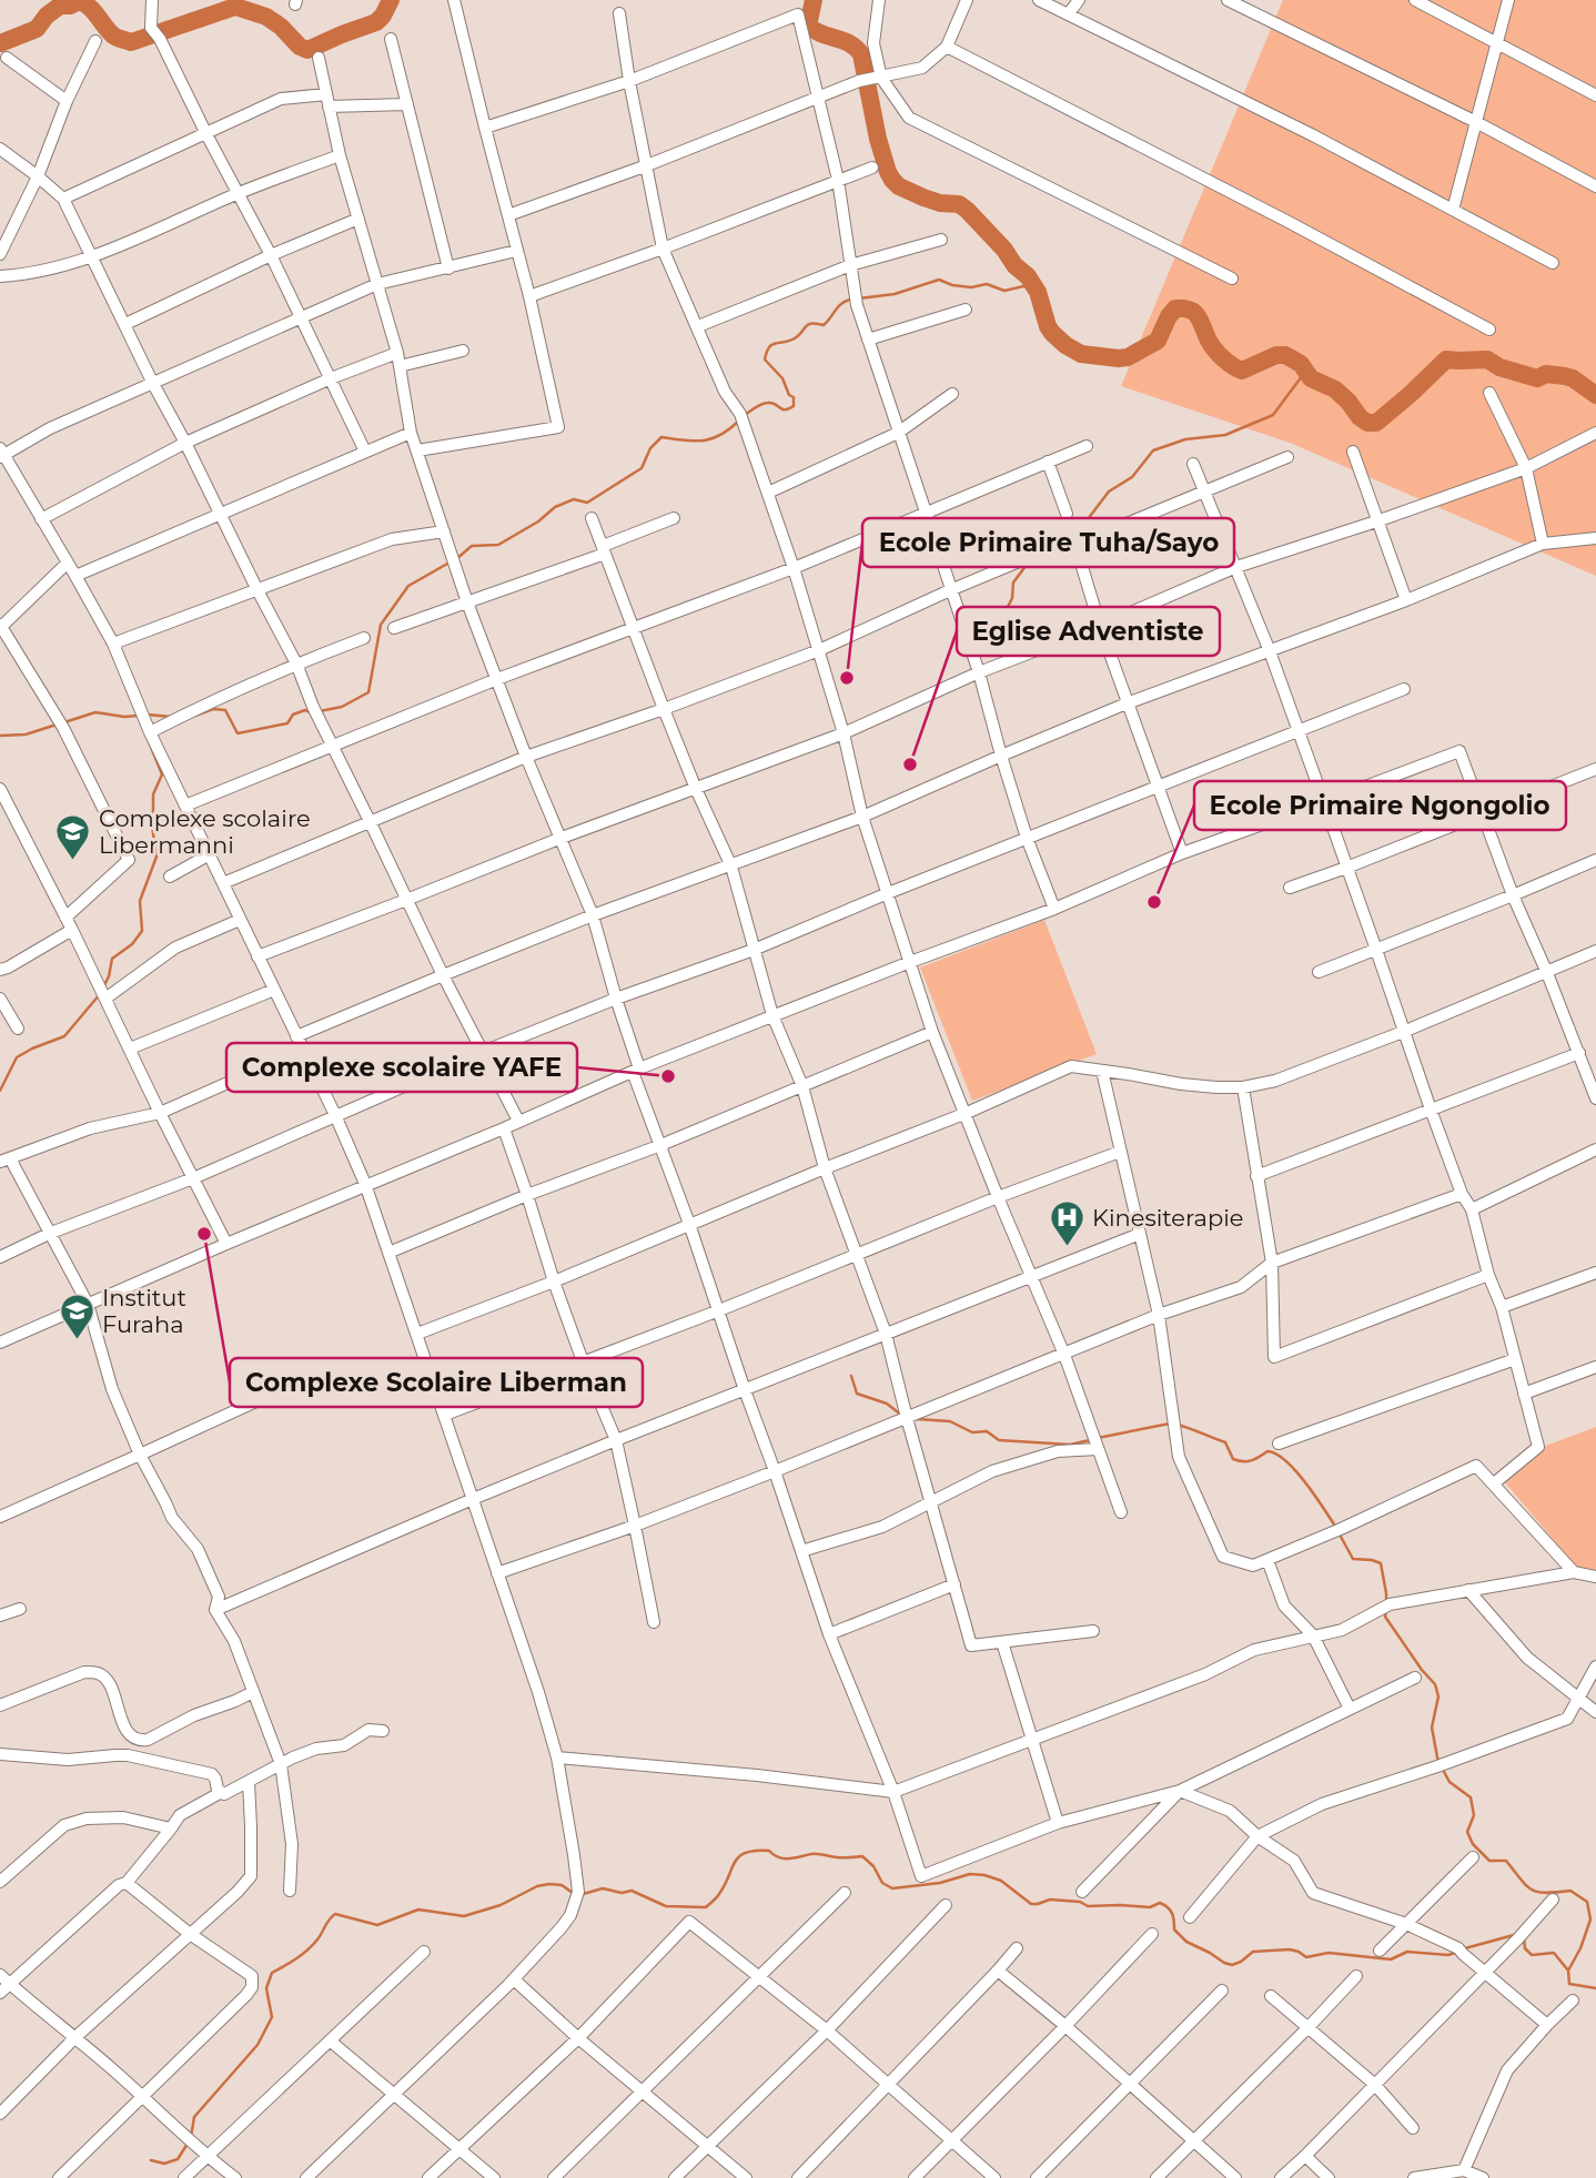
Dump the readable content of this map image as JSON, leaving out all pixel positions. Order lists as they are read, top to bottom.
{
  "places": {
    "other": [
      "Ecole Primaire Tuha/Sayo",
      "Eglise Adventiste",
      "Ecole Primaire Ngongolio",
      "Complexe scolaire YAFE",
      "Complexe Scolaire Liberman"
    ],
    "school or university": ["Complexe scolaire Libermanni", "Institut Furaha"],
    "hospital": ["Kinesiterapie"]
  }
}
